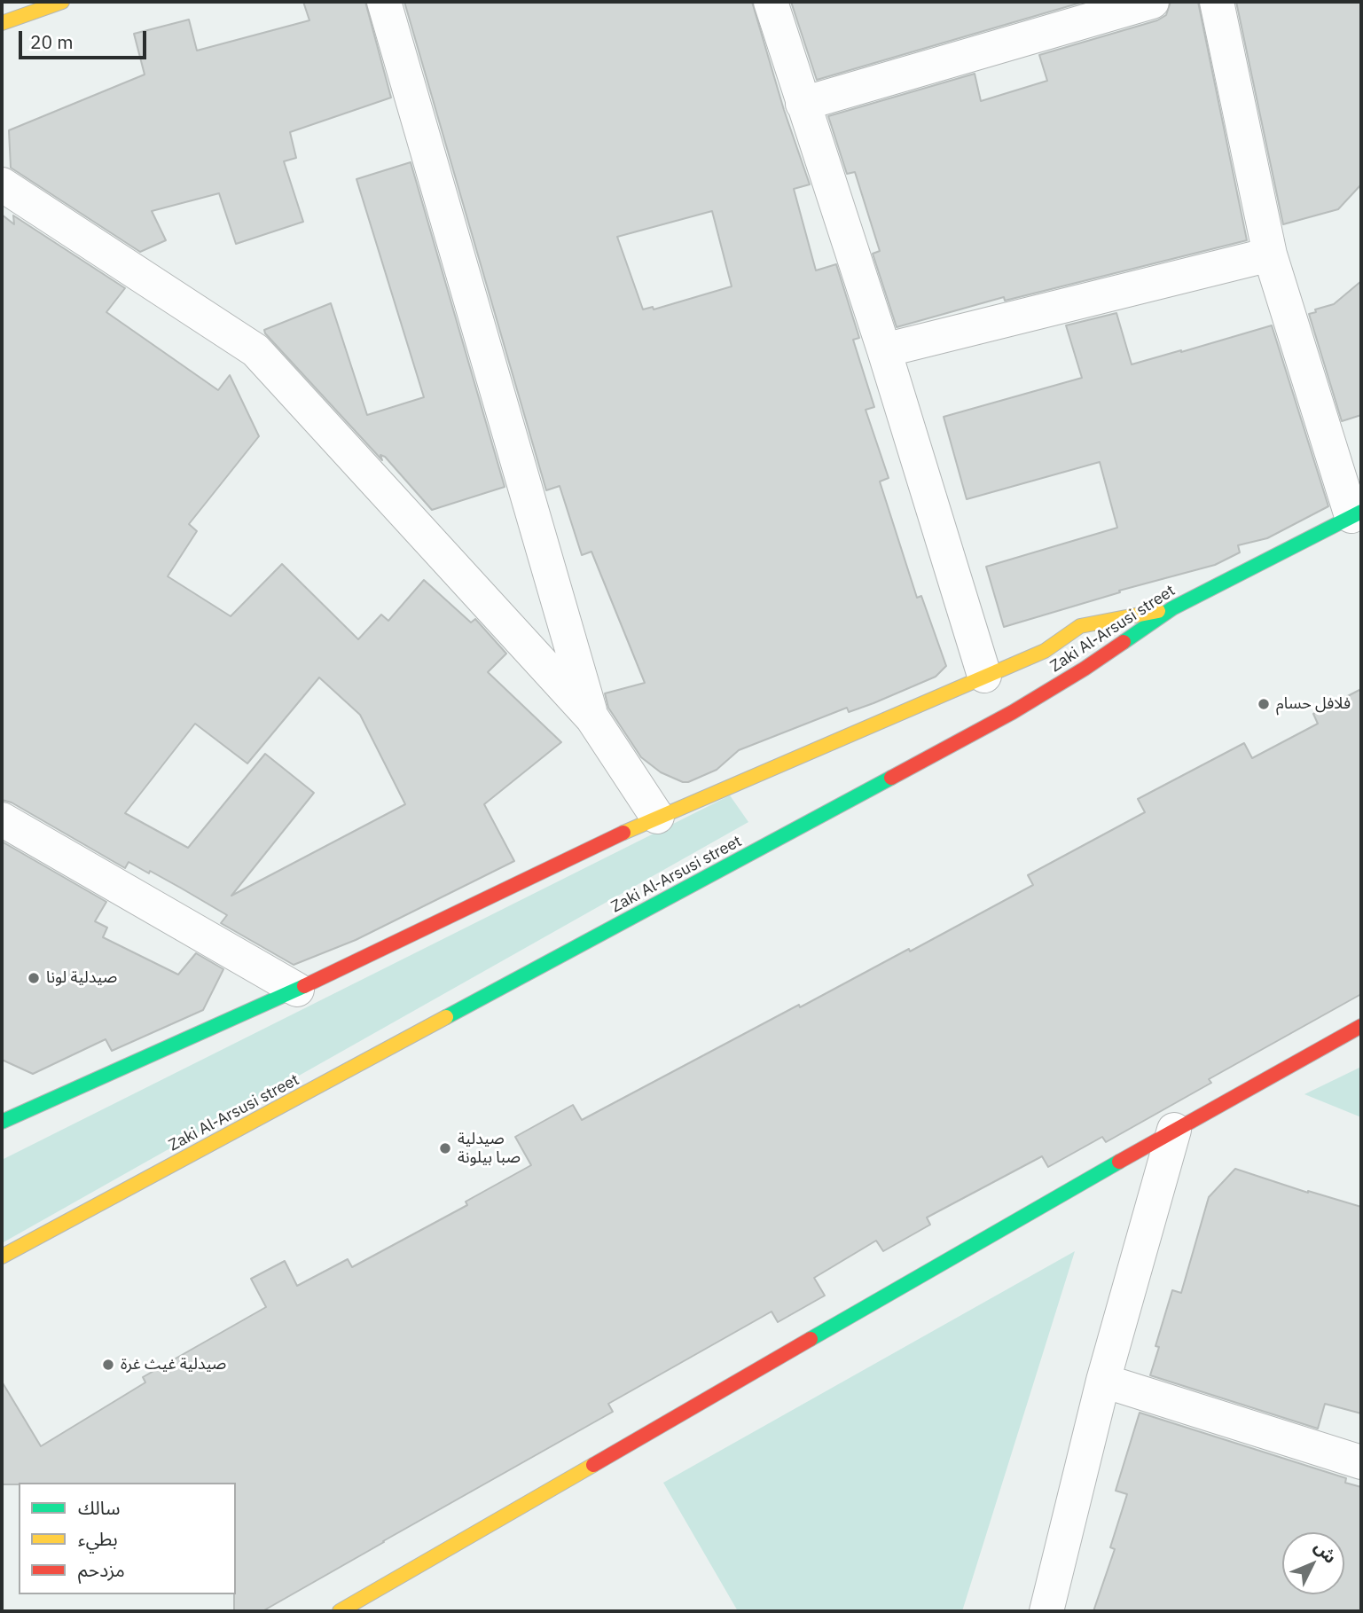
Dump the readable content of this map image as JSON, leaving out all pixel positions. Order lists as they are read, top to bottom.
{
  "streets": {
    "street": ["Zaki Al-Arsusi street"]
  },
  "places": [
    "فلافل حسام",
    "صيدلية لونا",
    "صيدلية صبا بيلونة",
    "صيدلية غيث غرة"
  ],
  "legend": ["سالك", "بطيء", "مزدحم"],
  "scale_bar": "20 m",
  "north": "top right"
}
